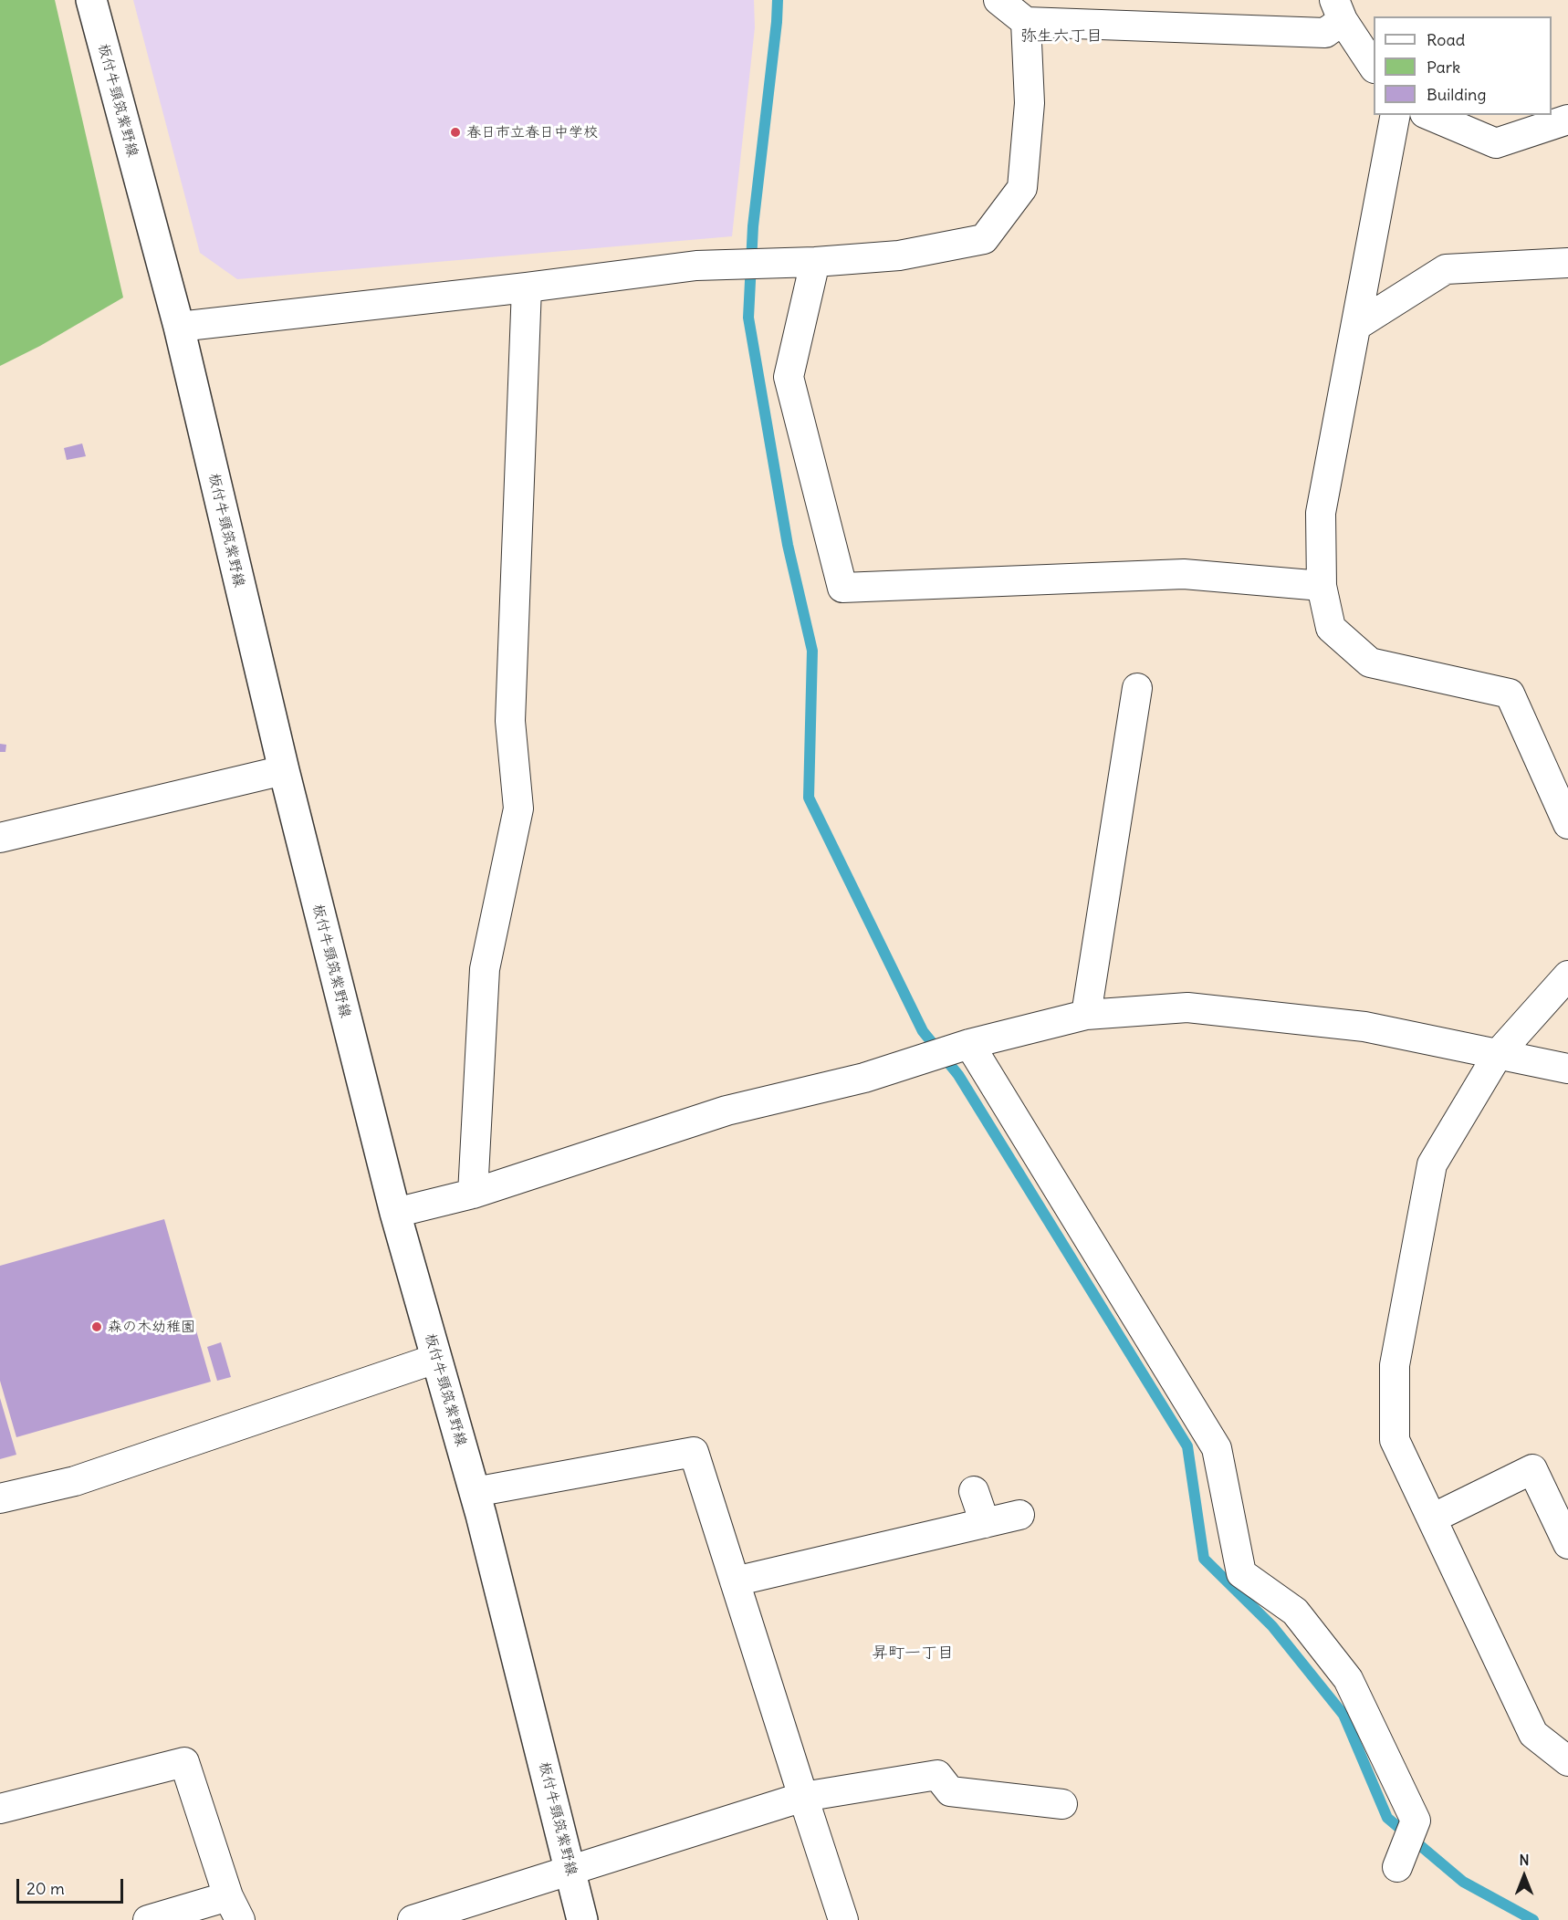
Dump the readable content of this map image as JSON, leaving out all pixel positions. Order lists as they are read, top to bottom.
{
  "streets": {
    "main road": ["板付牛頸筑紫野線"]
  },
  "districts": ["弥生六丁目", "昇町一丁目"],
  "places": ["春日市立春日中学校", "森の木幼稚園"],
  "legend": ["Road", "Park", "Building"],
  "scale_bar": "20 m",
  "north": "top"
}
